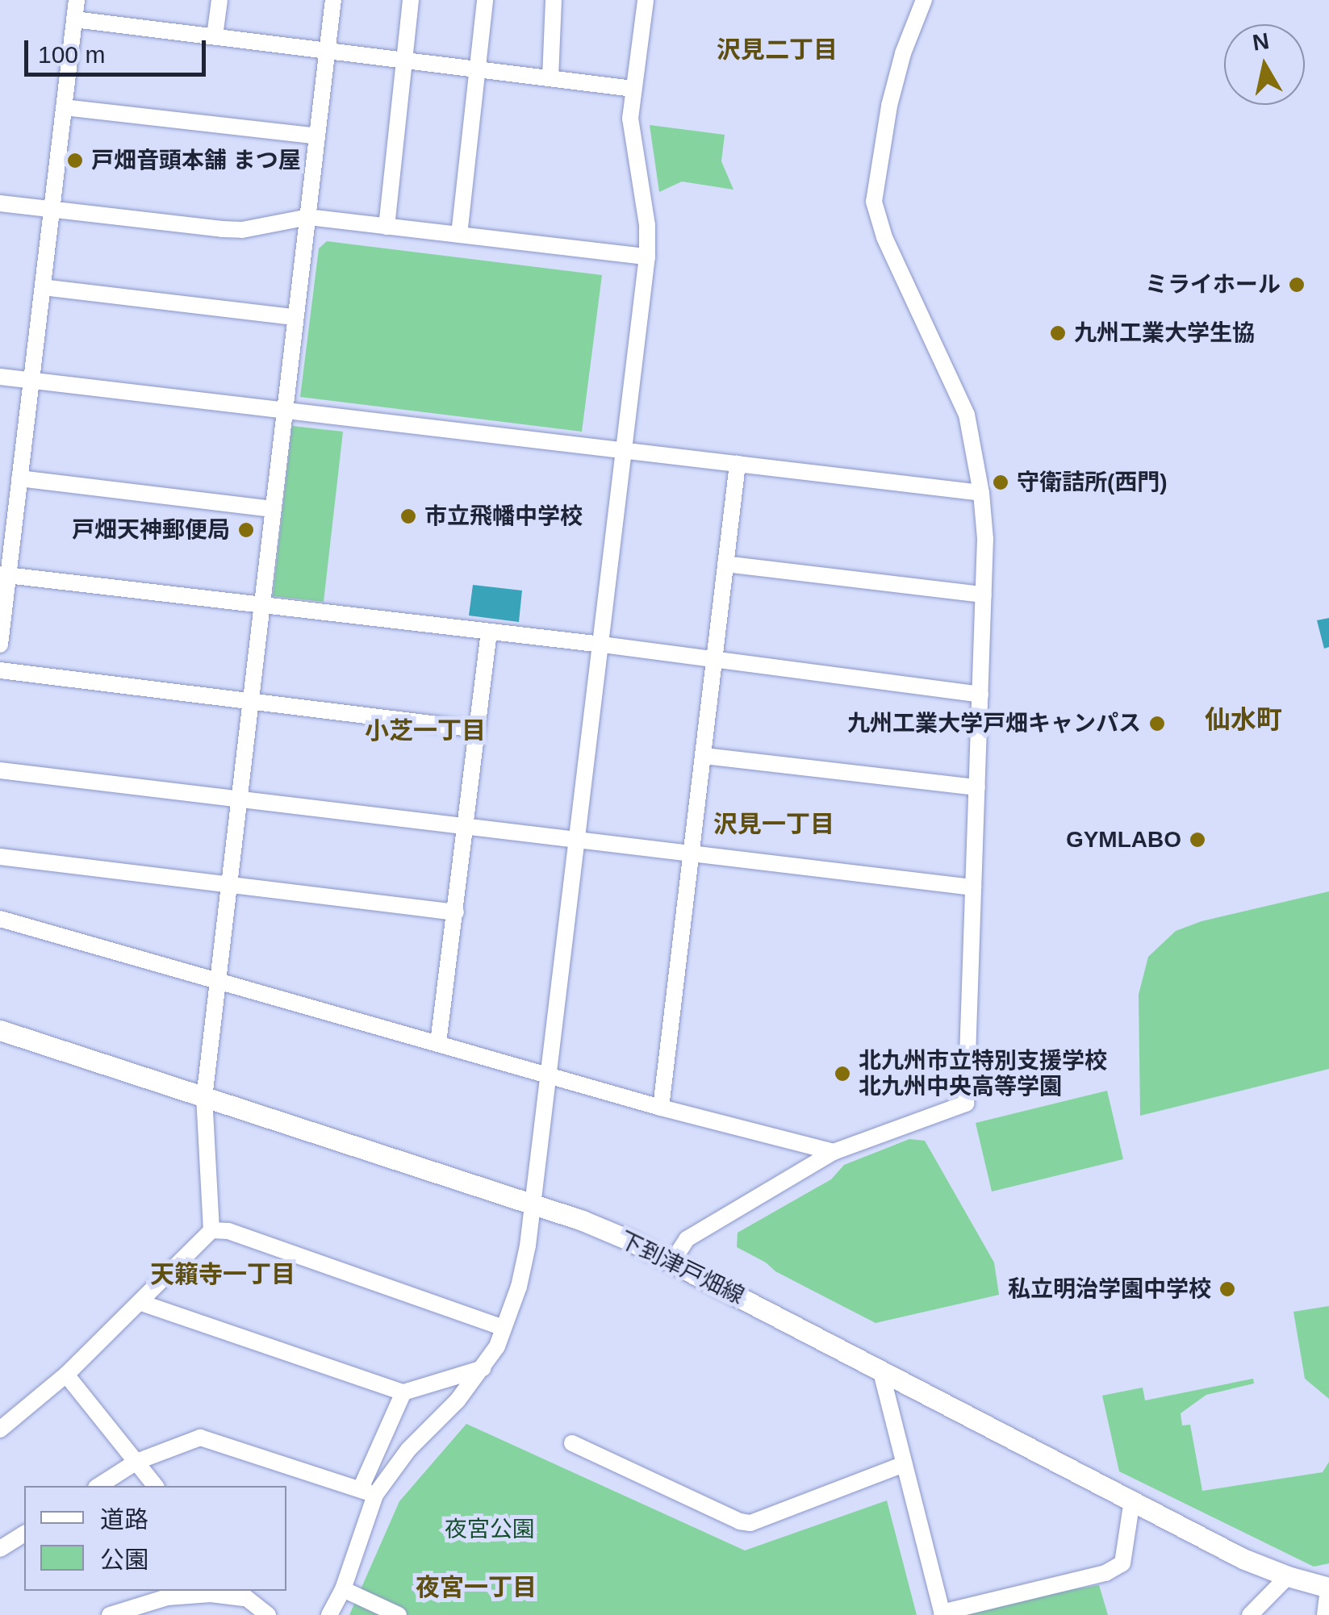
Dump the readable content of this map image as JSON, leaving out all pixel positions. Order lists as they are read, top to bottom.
{
  "streets": {
    "main road": ["下到津戸畑線"]
  },
  "districts": [
    "沢見二丁目",
    "仙水町",
    "小芝一丁目",
    "沢見一丁目",
    "天籟寺一丁目",
    "夜宮一丁目"
  ],
  "parks": ["夜宮公園"],
  "places": [
    "戸畑音頭本舗 まつ屋",
    "ミライホール",
    "九州工業大学生協",
    "守衛詰所(西門)",
    "市立飛幡中学校",
    "戸畑天神郵便局",
    "九州工業大学戸畑キャンパス",
    "GYMLABO",
    "北九州市立特別支援学校 北九州中央高等学園",
    "私立明治学園中学校"
  ],
  "legend": ["道路", "公園"],
  "scale_bar": "100 m",
  "north": "top"
}
